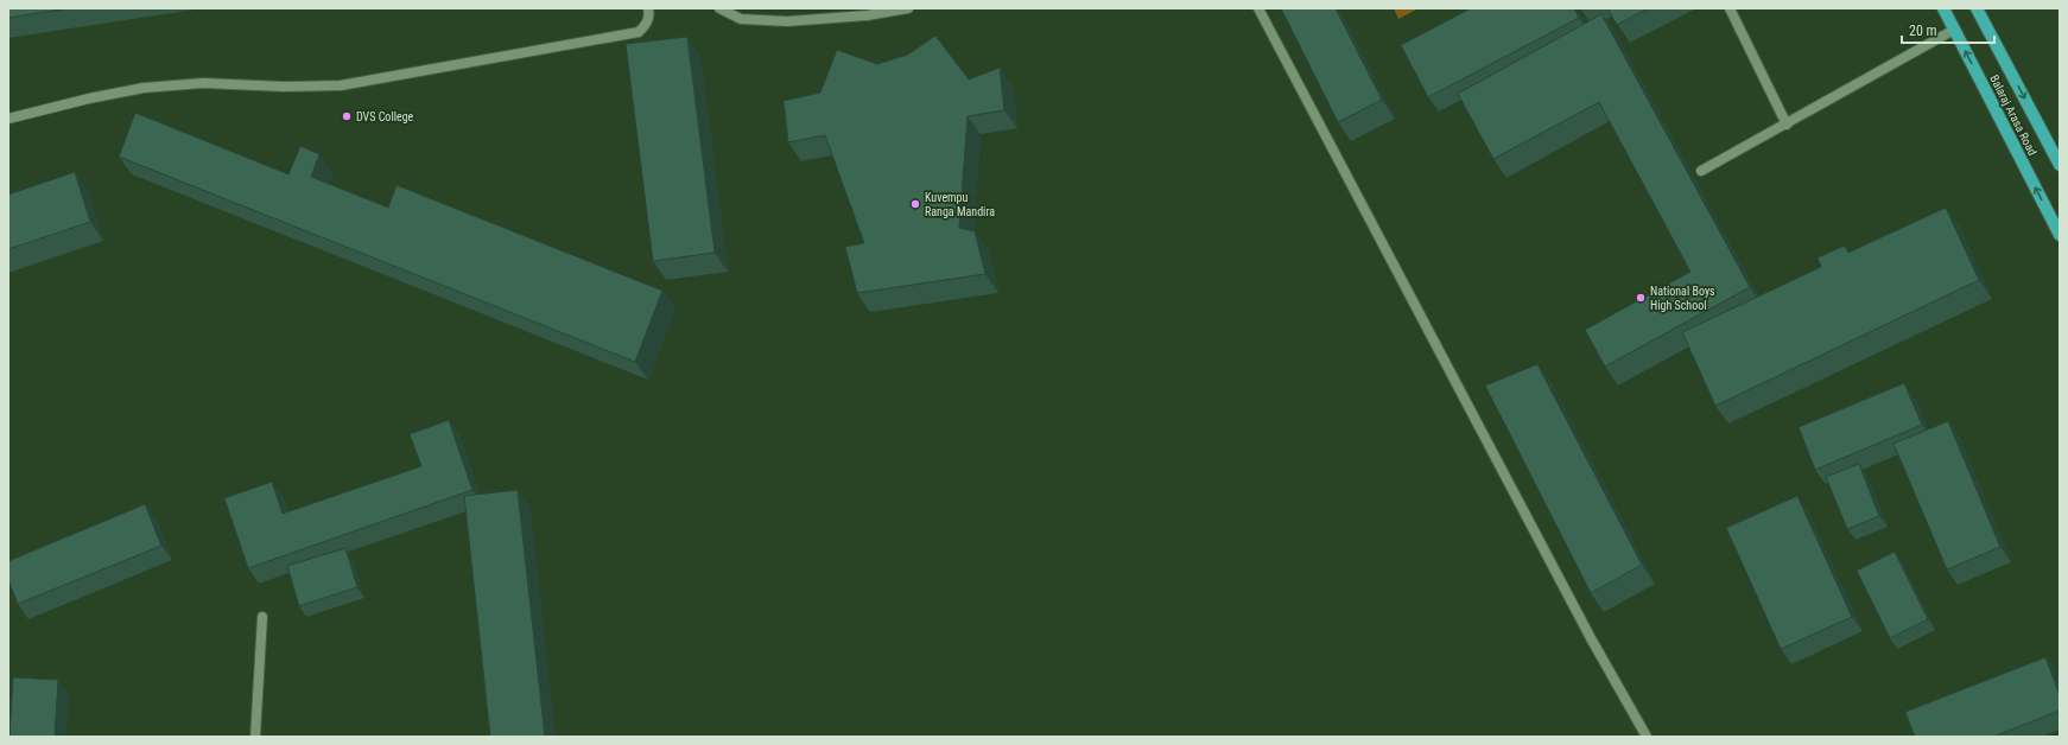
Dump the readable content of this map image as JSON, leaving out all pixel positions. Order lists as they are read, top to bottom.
{
  "streets": {
    "main road": ["Balaraj Arasa Road"]
  },
  "places": ["DVS College", "Kuvempu Ranga Mandira", "National Boys High School"],
  "scale_bar": "20 m"
}
